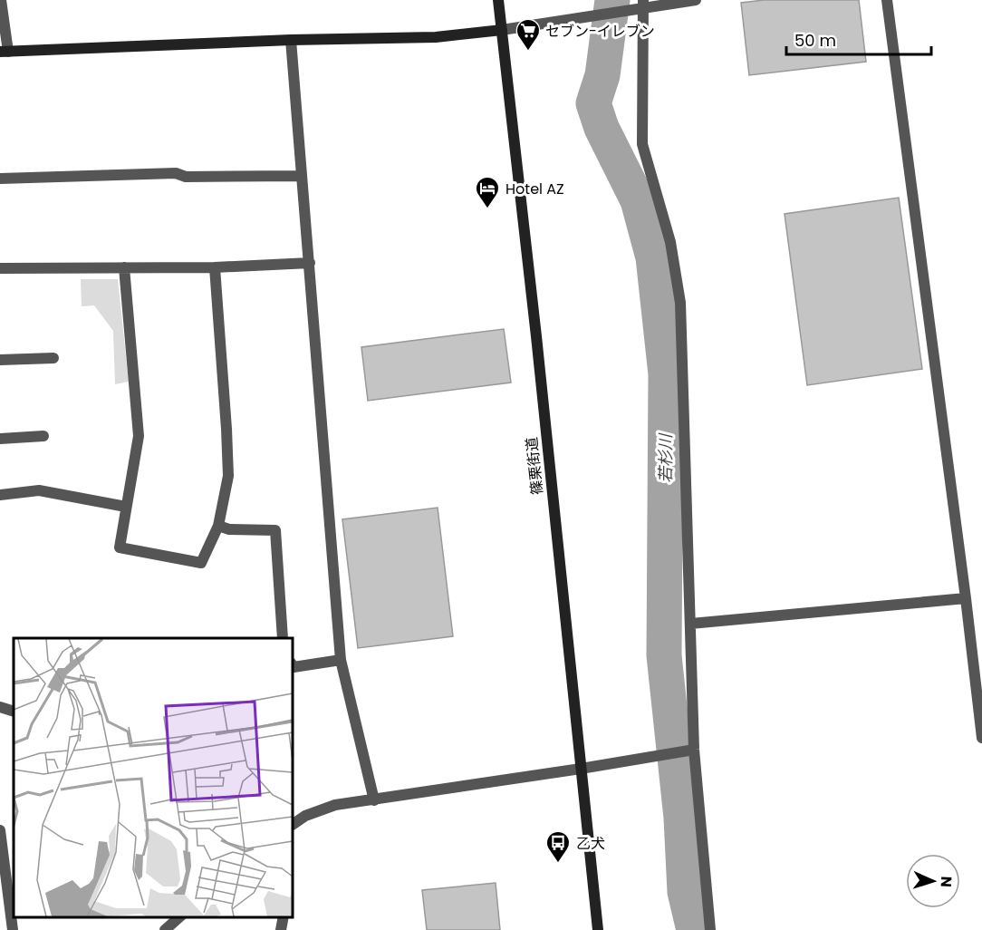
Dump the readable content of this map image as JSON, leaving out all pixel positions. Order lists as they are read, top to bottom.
{
  "streets": {
    "main road": ["篠栗街道"]
  },
  "water": ["若杉川"],
  "places": {
    "supermarket": ["セブン-イレブン"],
    "hotel": ["Hotel AZ"],
    "bus stop": ["乙犬"]
  },
  "scale_bar": "50 m",
  "north": "right"
}
